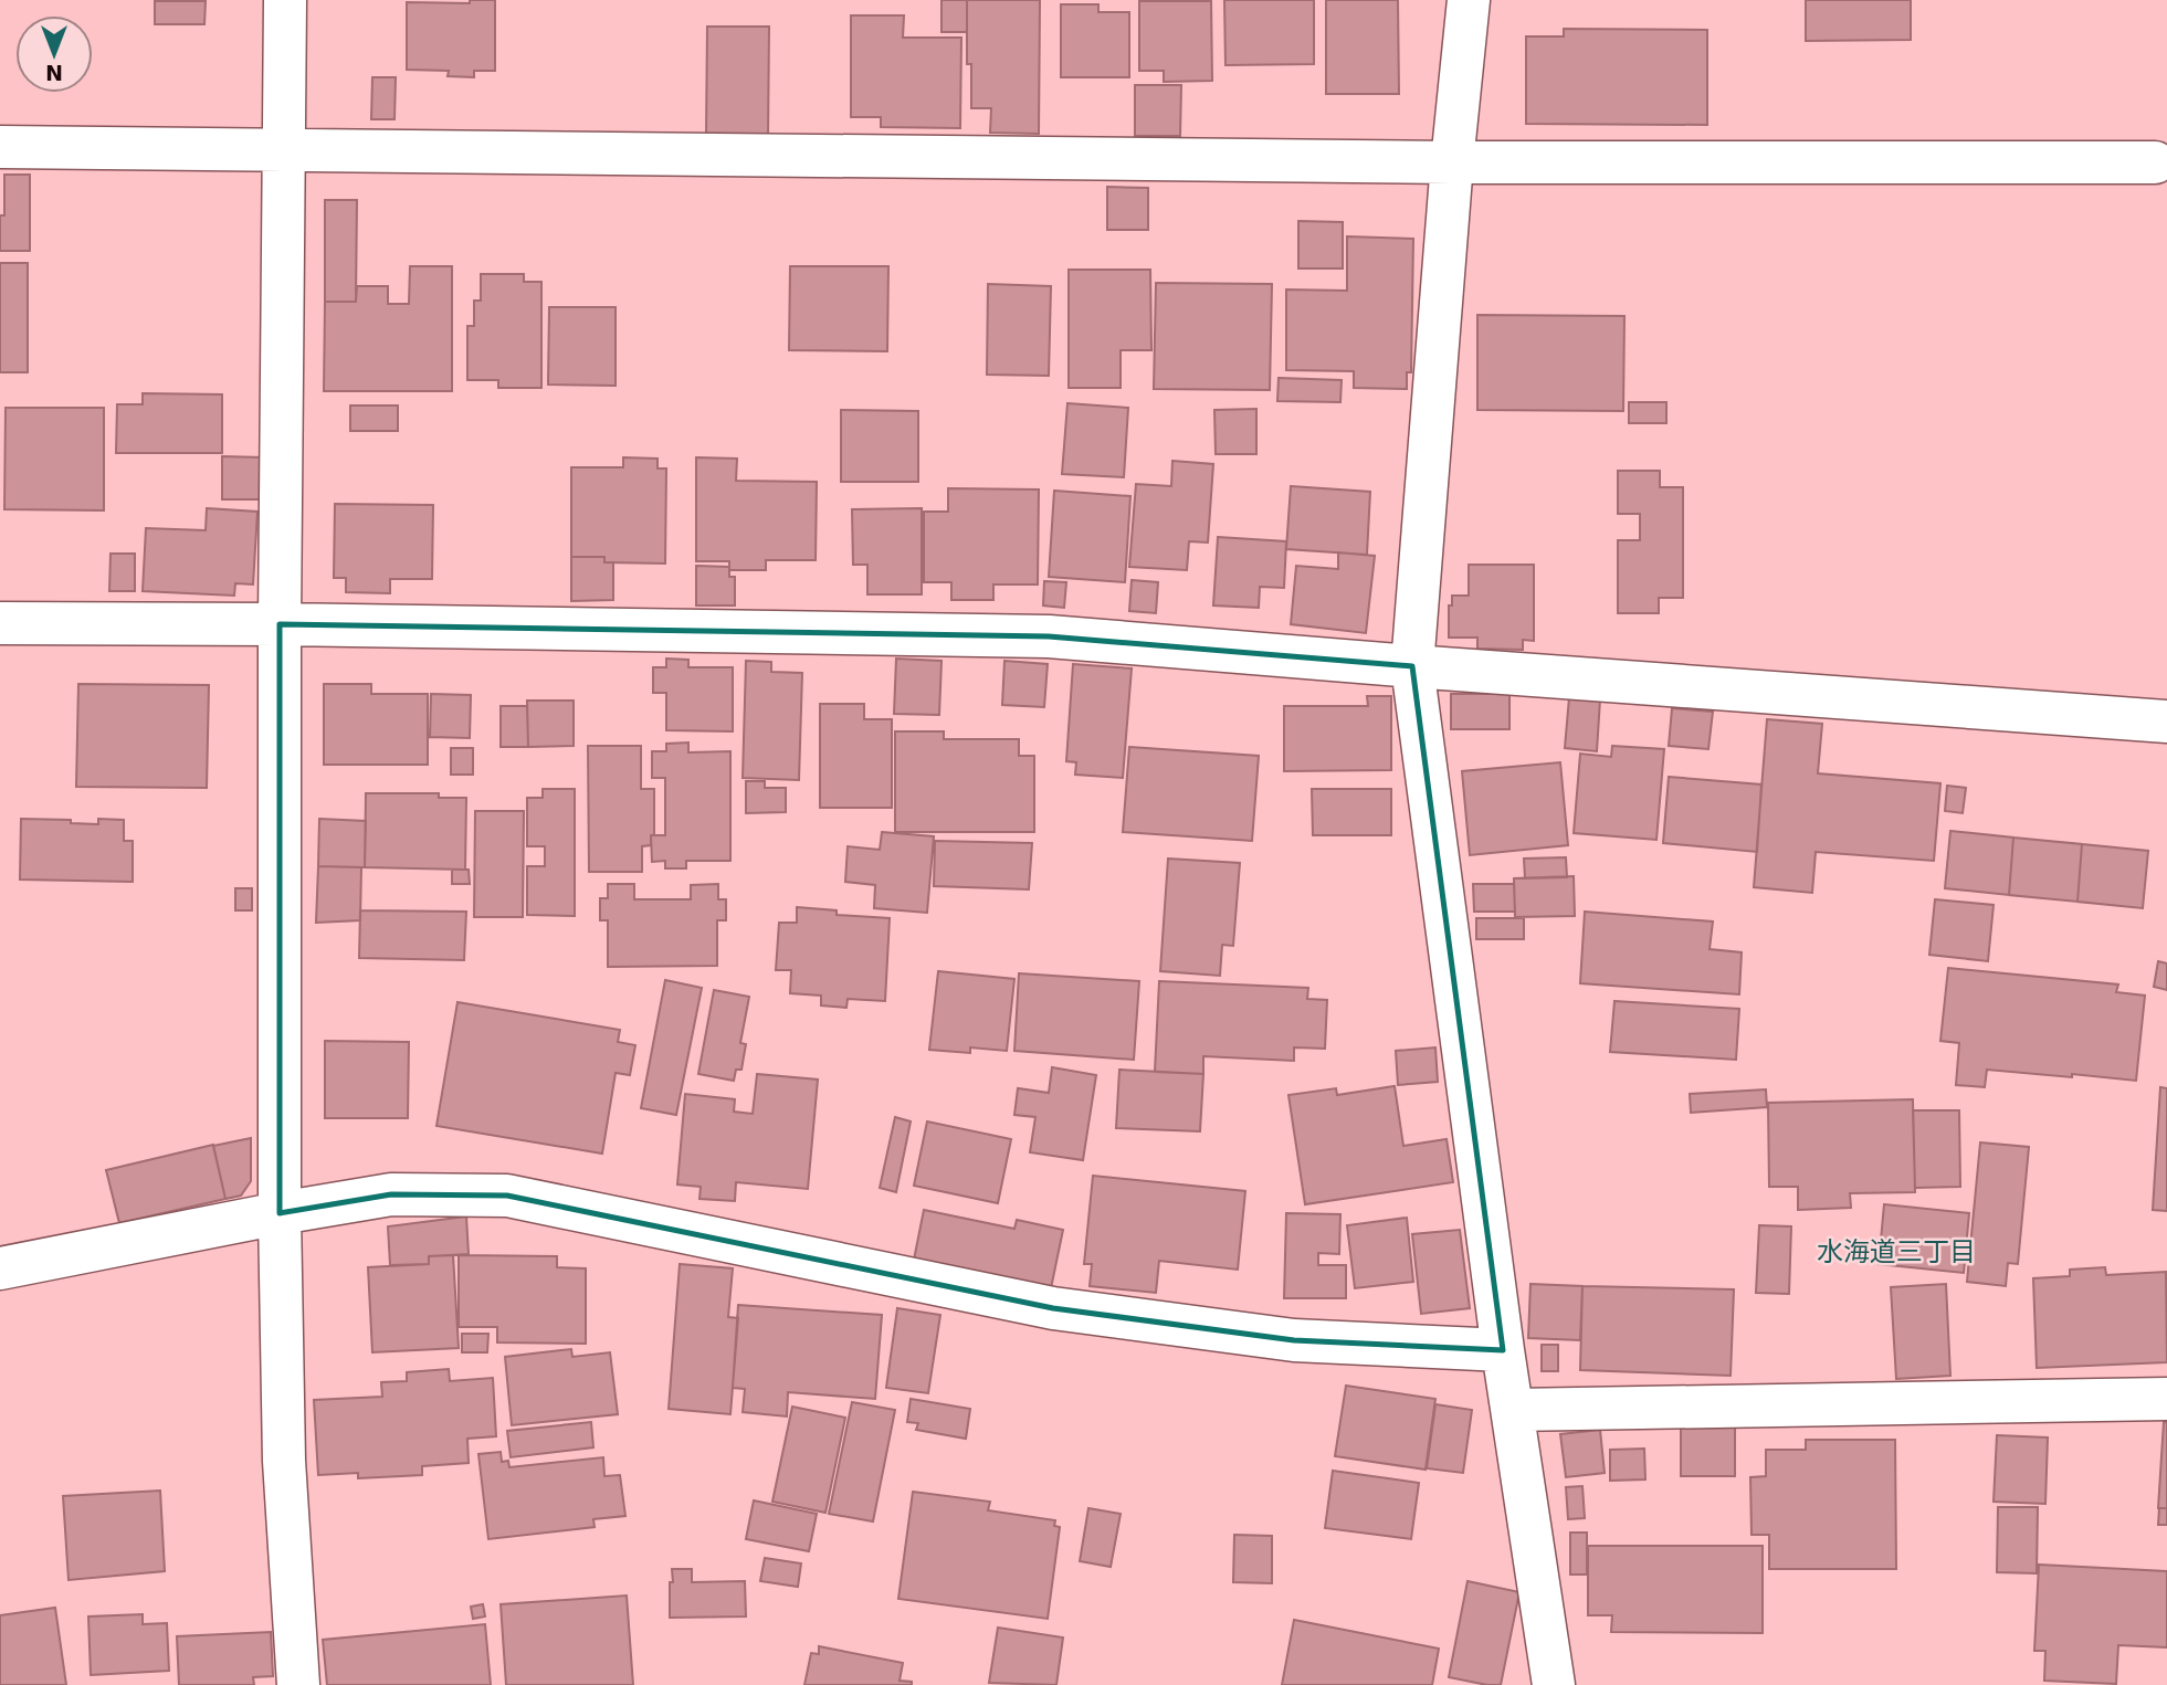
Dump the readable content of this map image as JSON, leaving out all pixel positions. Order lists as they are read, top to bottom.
{
  "districts": ["水海道三丁目"],
  "north": "bottom"
}
